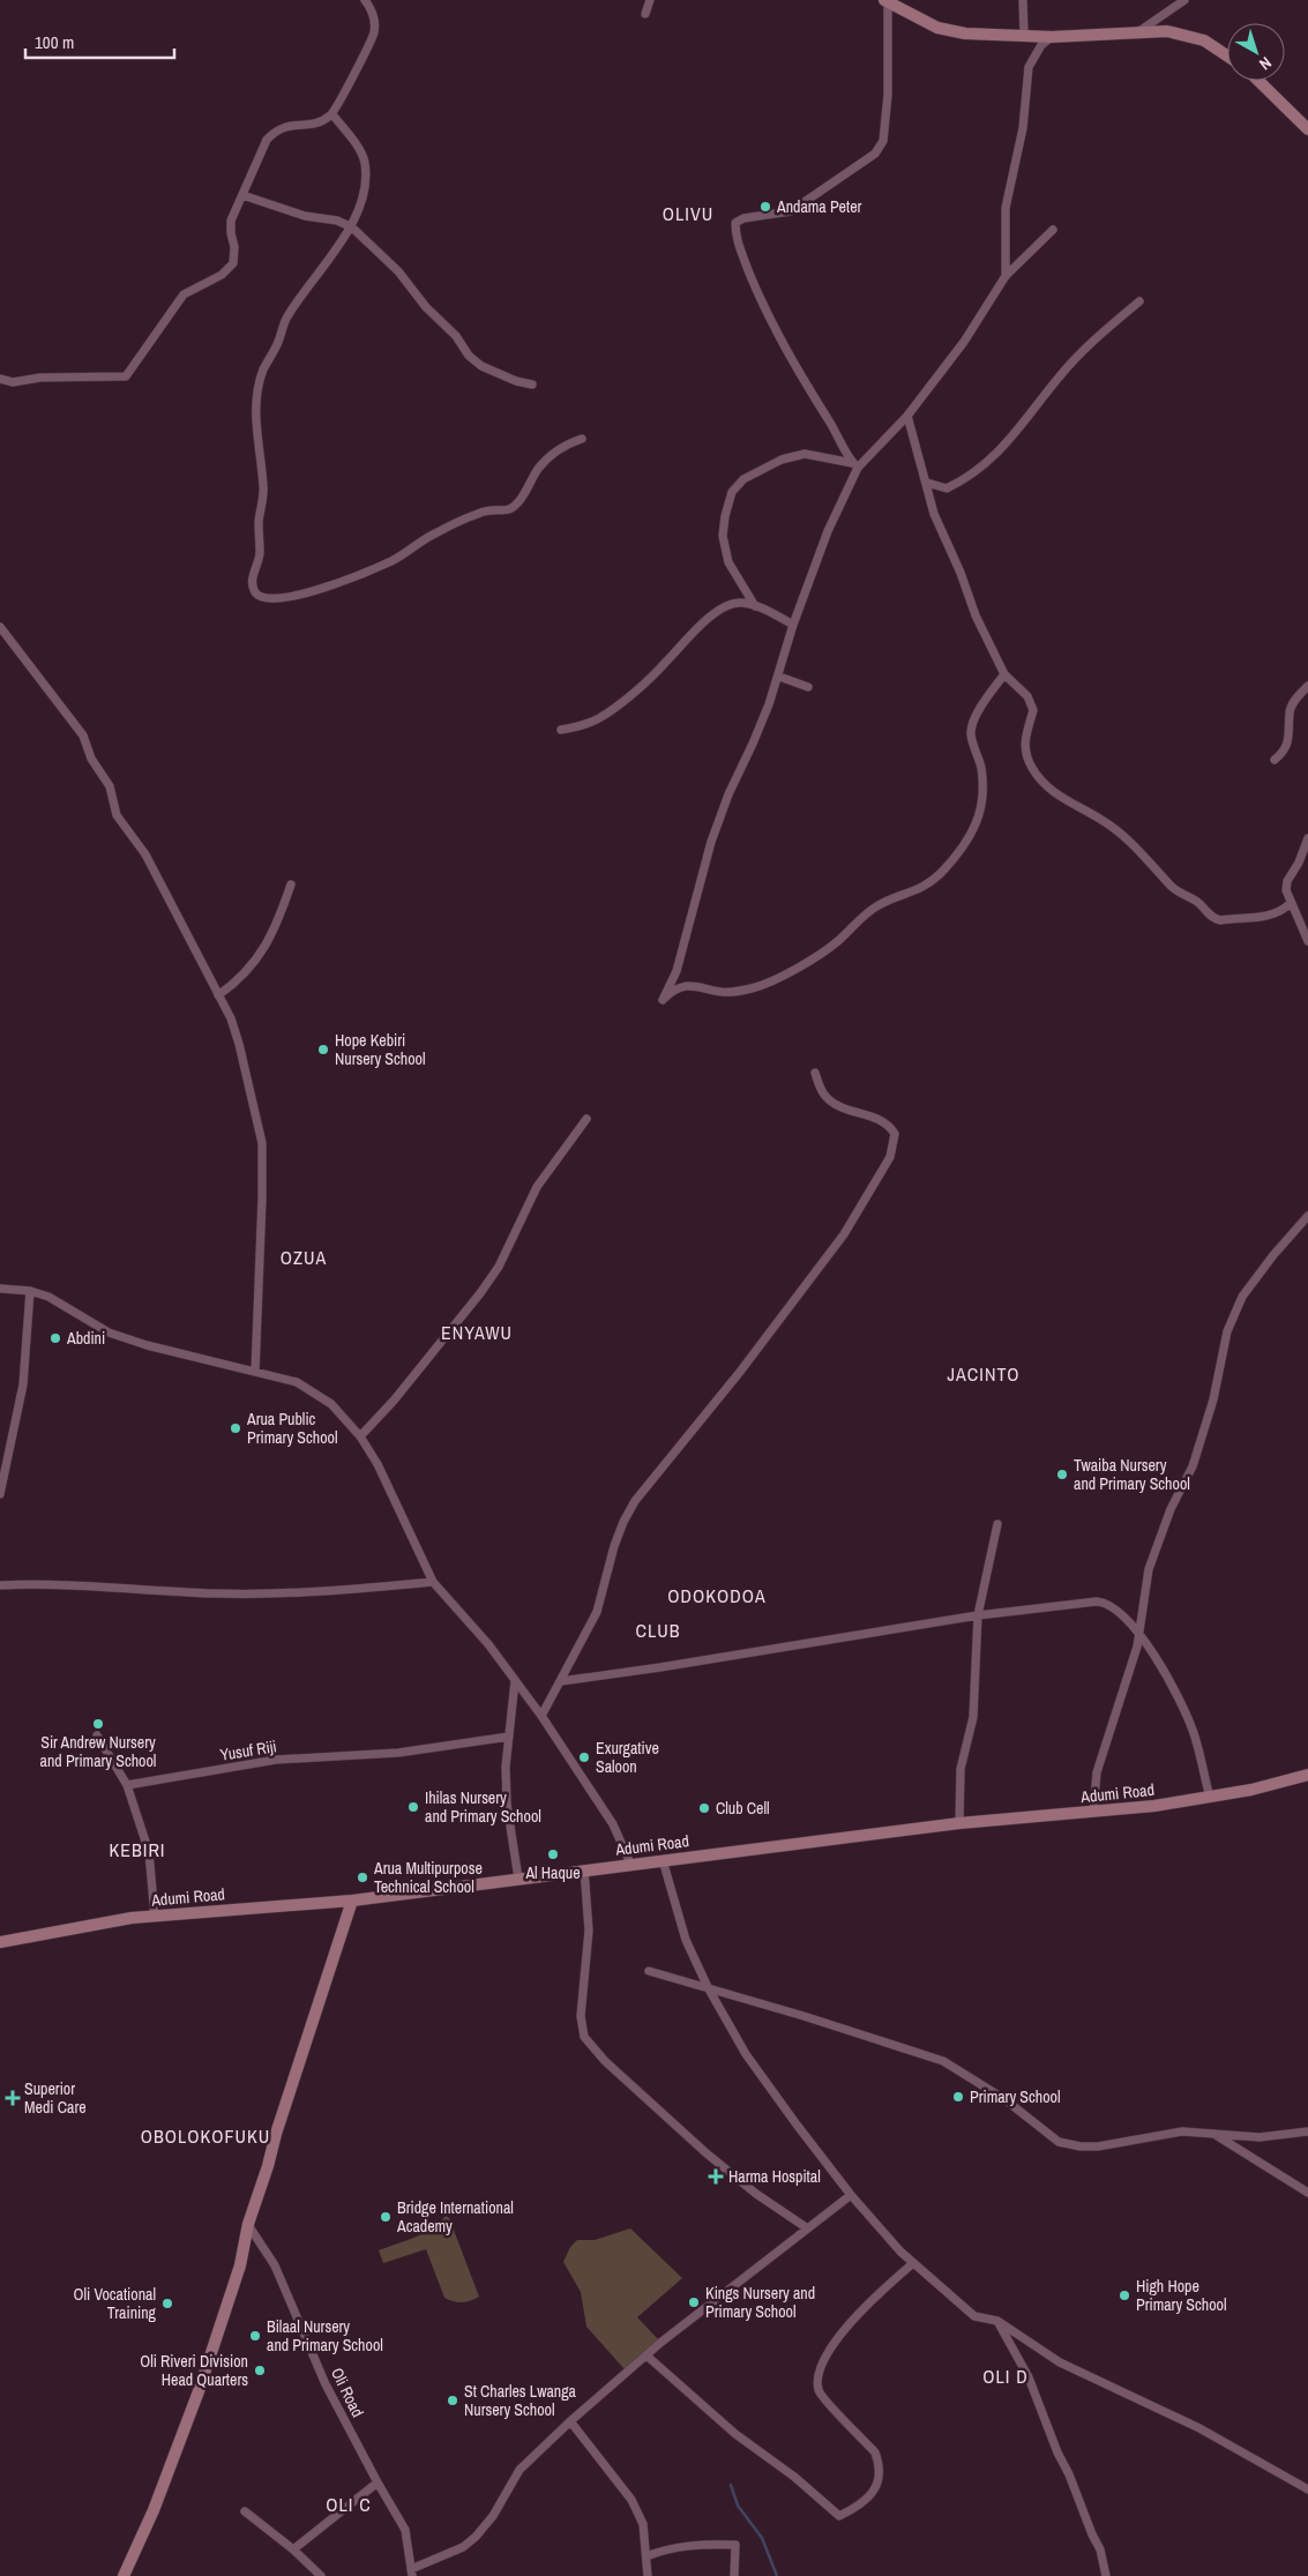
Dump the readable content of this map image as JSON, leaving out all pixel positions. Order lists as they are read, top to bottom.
{
  "streets": {
    "main road": ["Adumi Road"],
    "street": ["Yusuf Riji", "Oli Road"]
  },
  "districts": [
    "OLIVU",
    "OZUA",
    "ENYAWU",
    "JACINTO",
    "ODOKODOA",
    "CLUB",
    "KEBIRI",
    "OBOLOKOFUKU",
    "OLI D",
    "OLI C"
  ],
  "places": {
    "other": [
      "Andama Peter",
      "Hope Kebiri Nursery School",
      "Abdini",
      "Arua Public Primary School",
      "Twaiba Nursery and Primary School",
      "Sir Andrew Nursery and Primary School",
      "Exurgative Saloon",
      "Ihilas Nursery and Primary School",
      "Club Cell",
      "Al Haque",
      "Arua Multipurpose Technical School",
      "Primary School",
      "Bridge International Academy",
      "High Hope Primary School",
      "Kings Nursery and Primary School",
      "Oli Vocational Training",
      "Bilaal Nursery and Primary School",
      "Oli Riveri Division Head Quarters",
      "St Charles Lwanga Nursery School"
    ],
    "health": ["Superior Medi Care", "Harma Hospital"]
  },
  "scale_bar": "100 m",
  "north": "bottom right"
}
